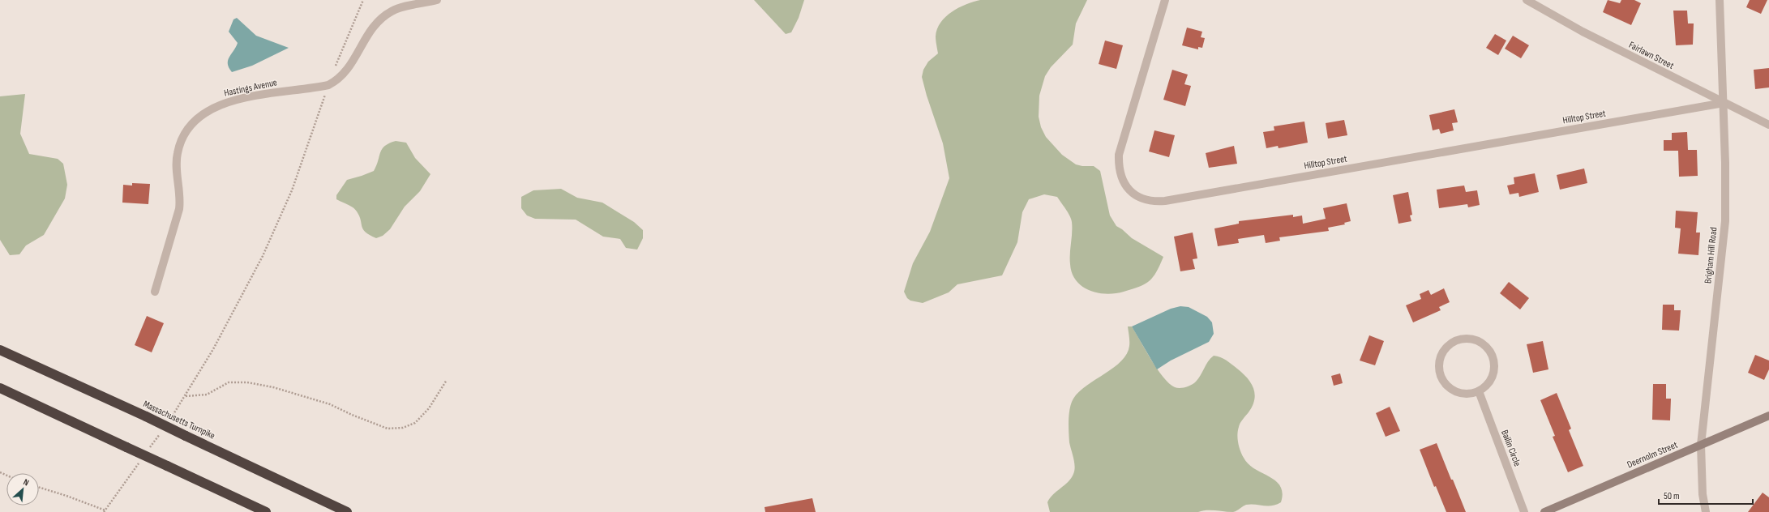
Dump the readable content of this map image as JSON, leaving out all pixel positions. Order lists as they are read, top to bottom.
{
  "streets": {
    "highway": ["Massachusetts Turnpike"],
    "street": [
      "Fairlawn Street",
      "Hastings Avenue",
      "Hilltop Street",
      "Brigham Hill Road",
      "Bailin Circle",
      "Deernolm Street"
    ]
  },
  "crossings": [
    ["Fairlawn Street", "Hilltop Street"],
    ["Fairlawn Street", "Brigham Hill Road"],
    ["Hilltop Street", "Brigham Hill Road"],
    ["Brigham Hill Road", "Deernolm Street"]
  ],
  "scale_bar": "50 m",
  "north": "top right"
}
